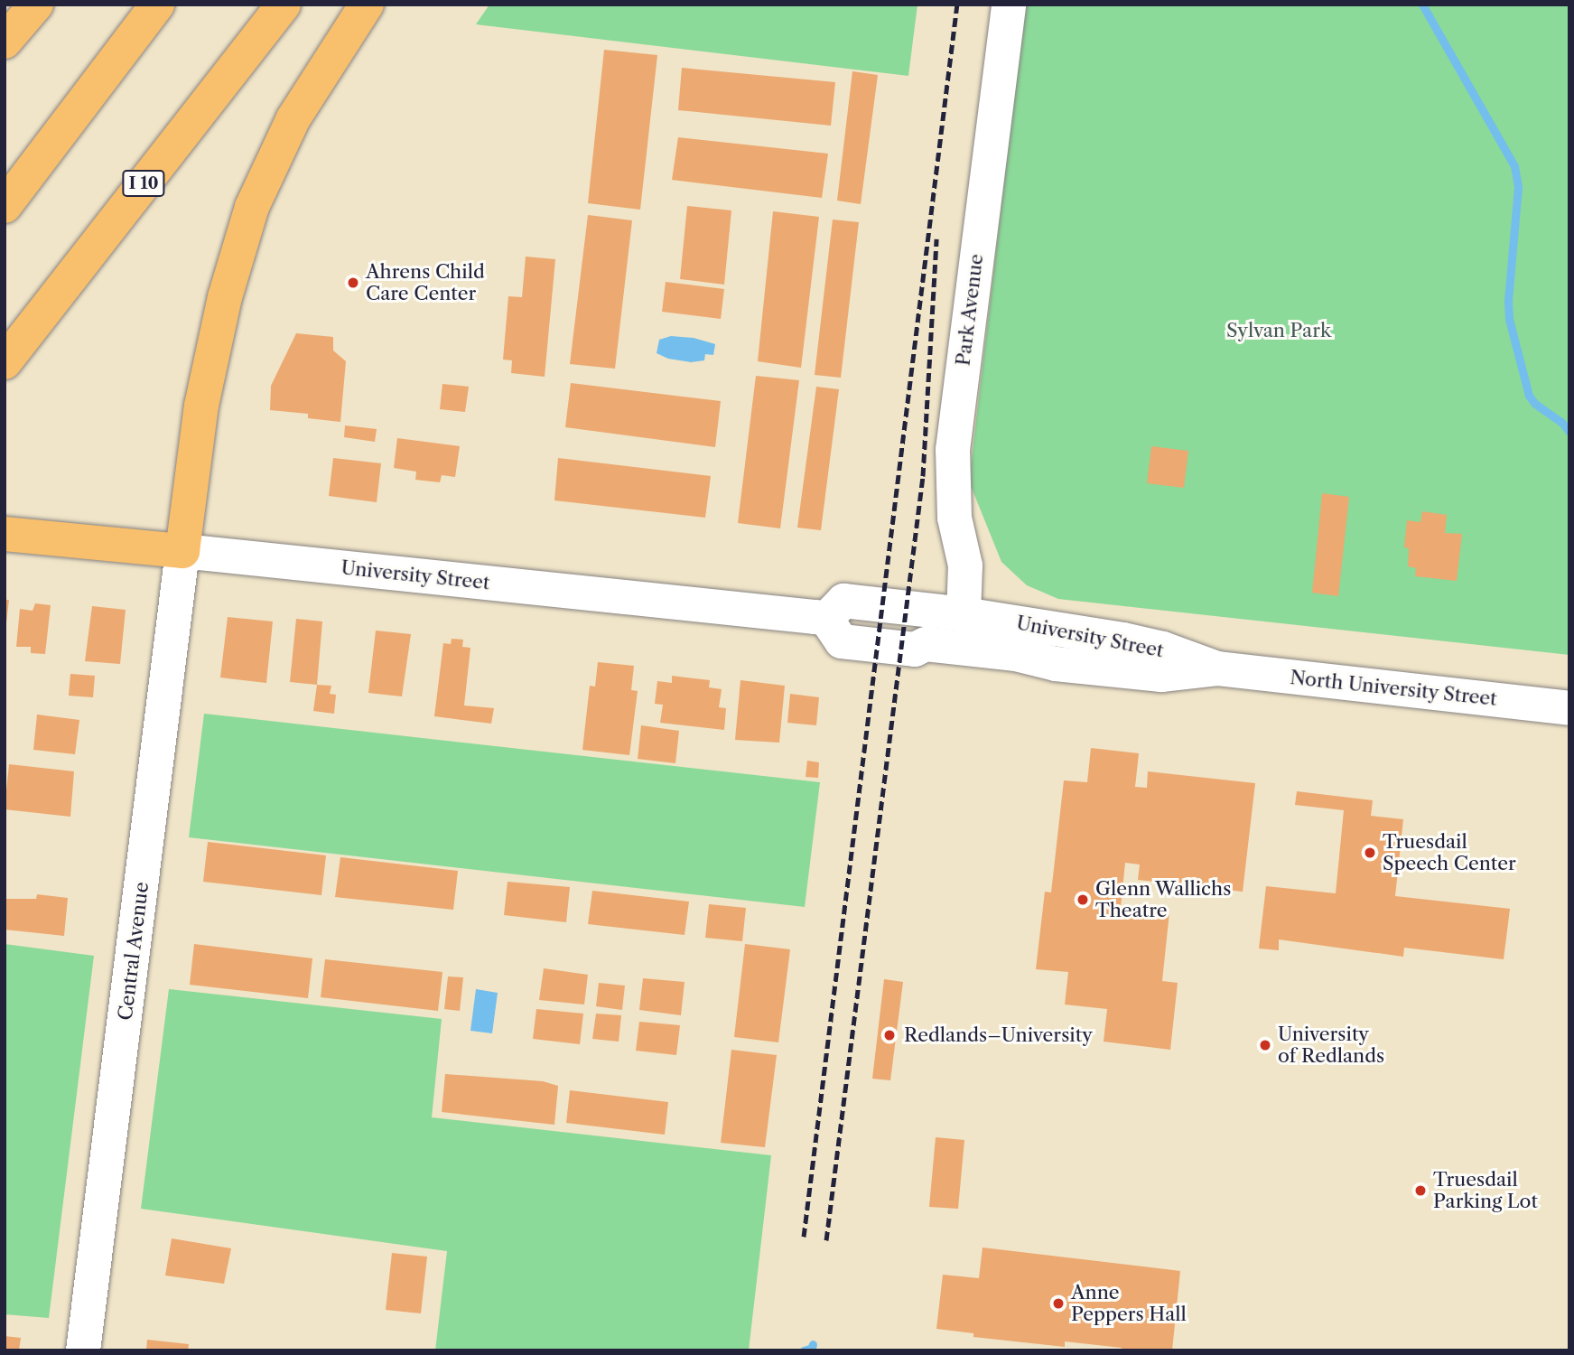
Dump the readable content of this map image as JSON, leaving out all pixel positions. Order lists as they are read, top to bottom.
{
  "streets": {
    "main road": ["I 10", "University Street"],
    "street": ["Park Avenue", "North University Street", "Central Avenue"]
  },
  "crossings": [
    ["Park Avenue", "University Street"],
    ["University Street", "North University Street"],
    ["University Street", "Central Avenue"]
  ],
  "parks": ["Sylvan Park"],
  "places": [
    "Ahrens Child Care Center",
    "Truesdail Speech Center",
    "Glenn Wallichs Theatre",
    "Redlands–University",
    "University of Redlands",
    "Truesdail Parking Lot",
    "Anne Peppers Hall"
  ]
}
